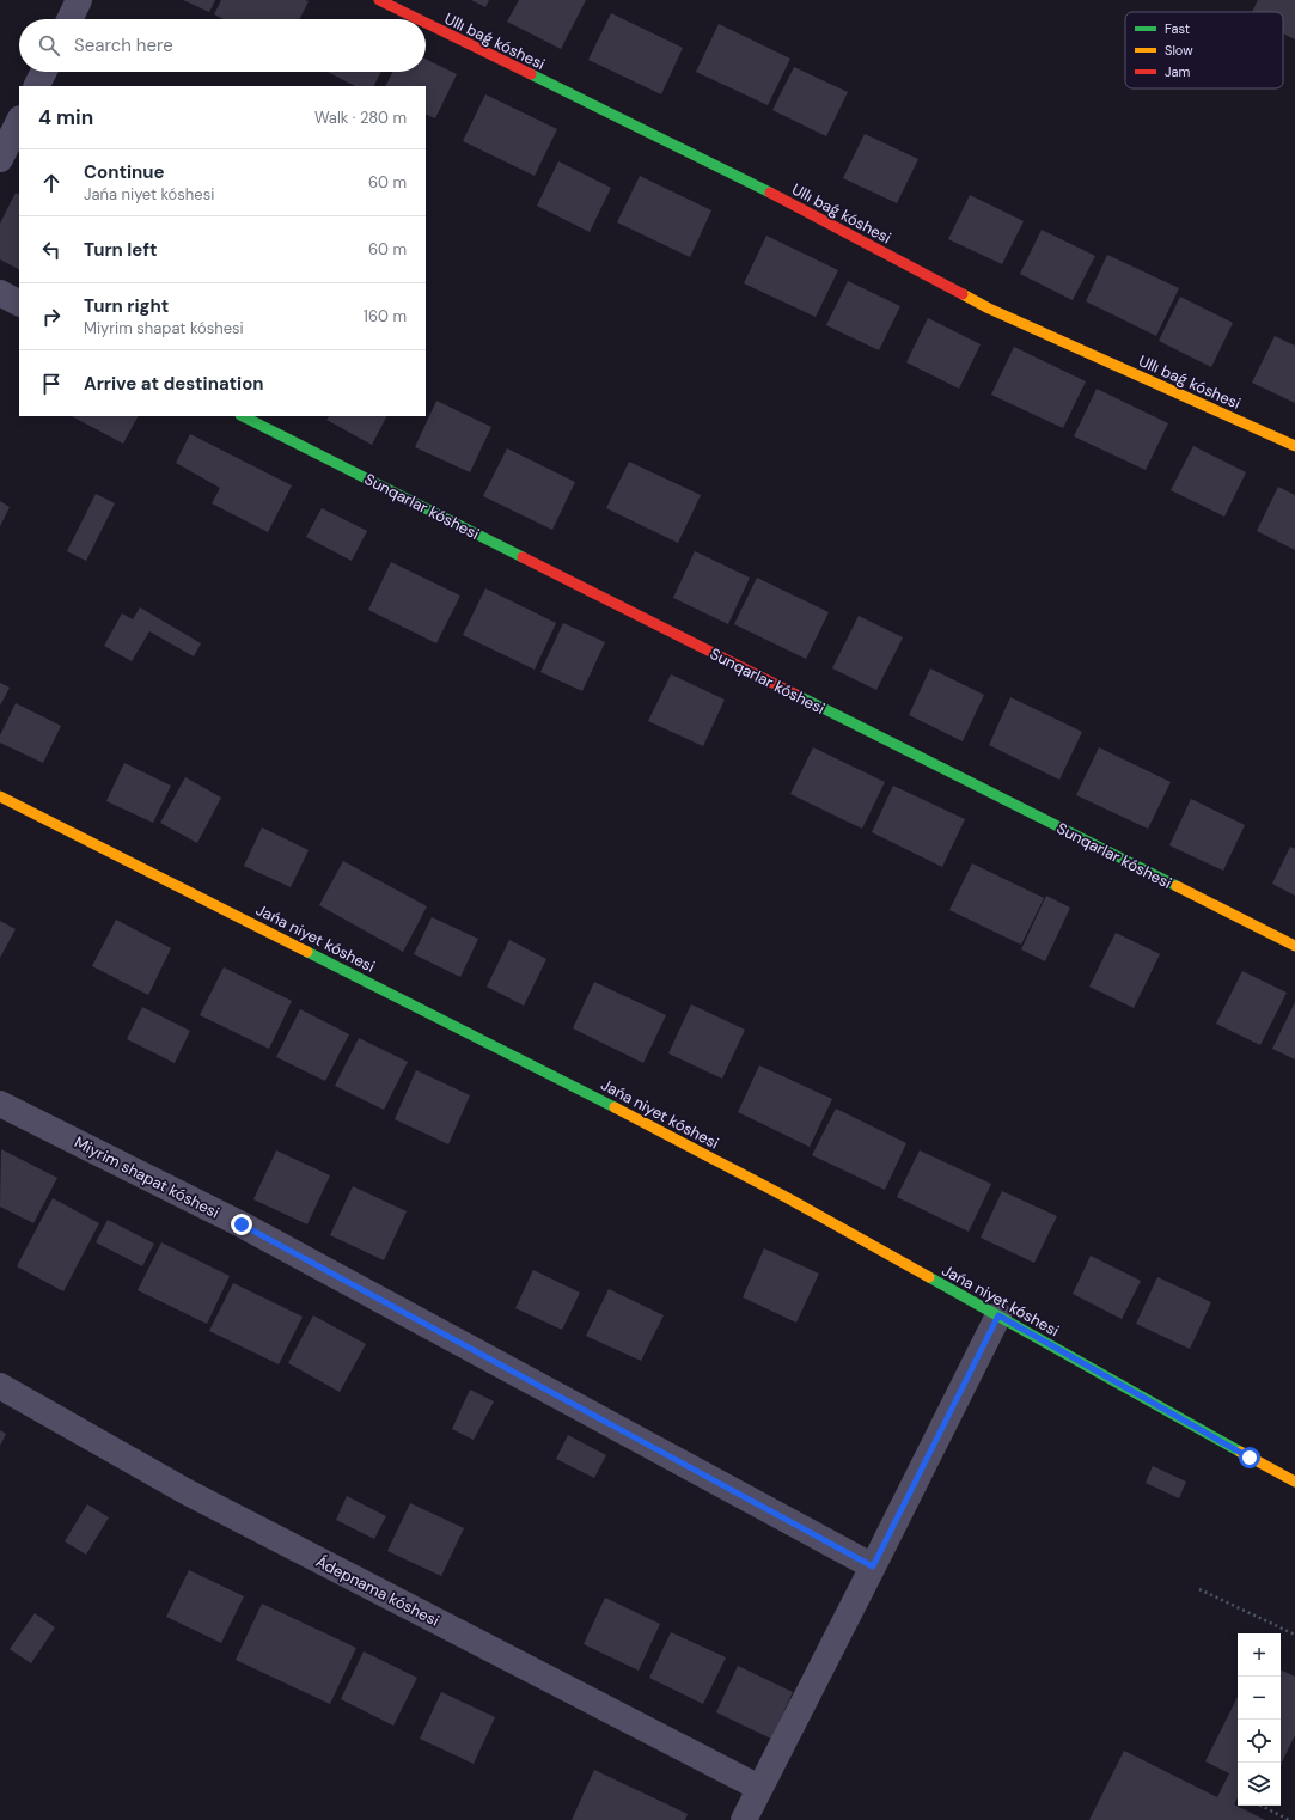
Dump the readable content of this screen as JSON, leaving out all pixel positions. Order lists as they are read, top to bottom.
{
  "streets": {
    "street": [
      "Ullı baǵ kóshesi",
      "Sunqarlar kóshesi",
      "Jańa niyet kóshesi",
      "Miyrim shapat kóshesi",
      "Ádepnama kóshesi"
    ]
  },
  "legend": ["Fast", "Slow", "Jam"],
  "page": {
    "search": "Search here",
    "heading": ["4 min", "Walk · 280 m"],
    "list": [
      ["Continue", "Jańa niyet kóshesi", "60 m"],
      ["Turn left", "60 m"],
      ["Turn right", "Miyrim shapat kóshesi", "160 m"],
      "Arrive at destination"
    ],
    "map_buttons": ["+", "−"]
  }
}
